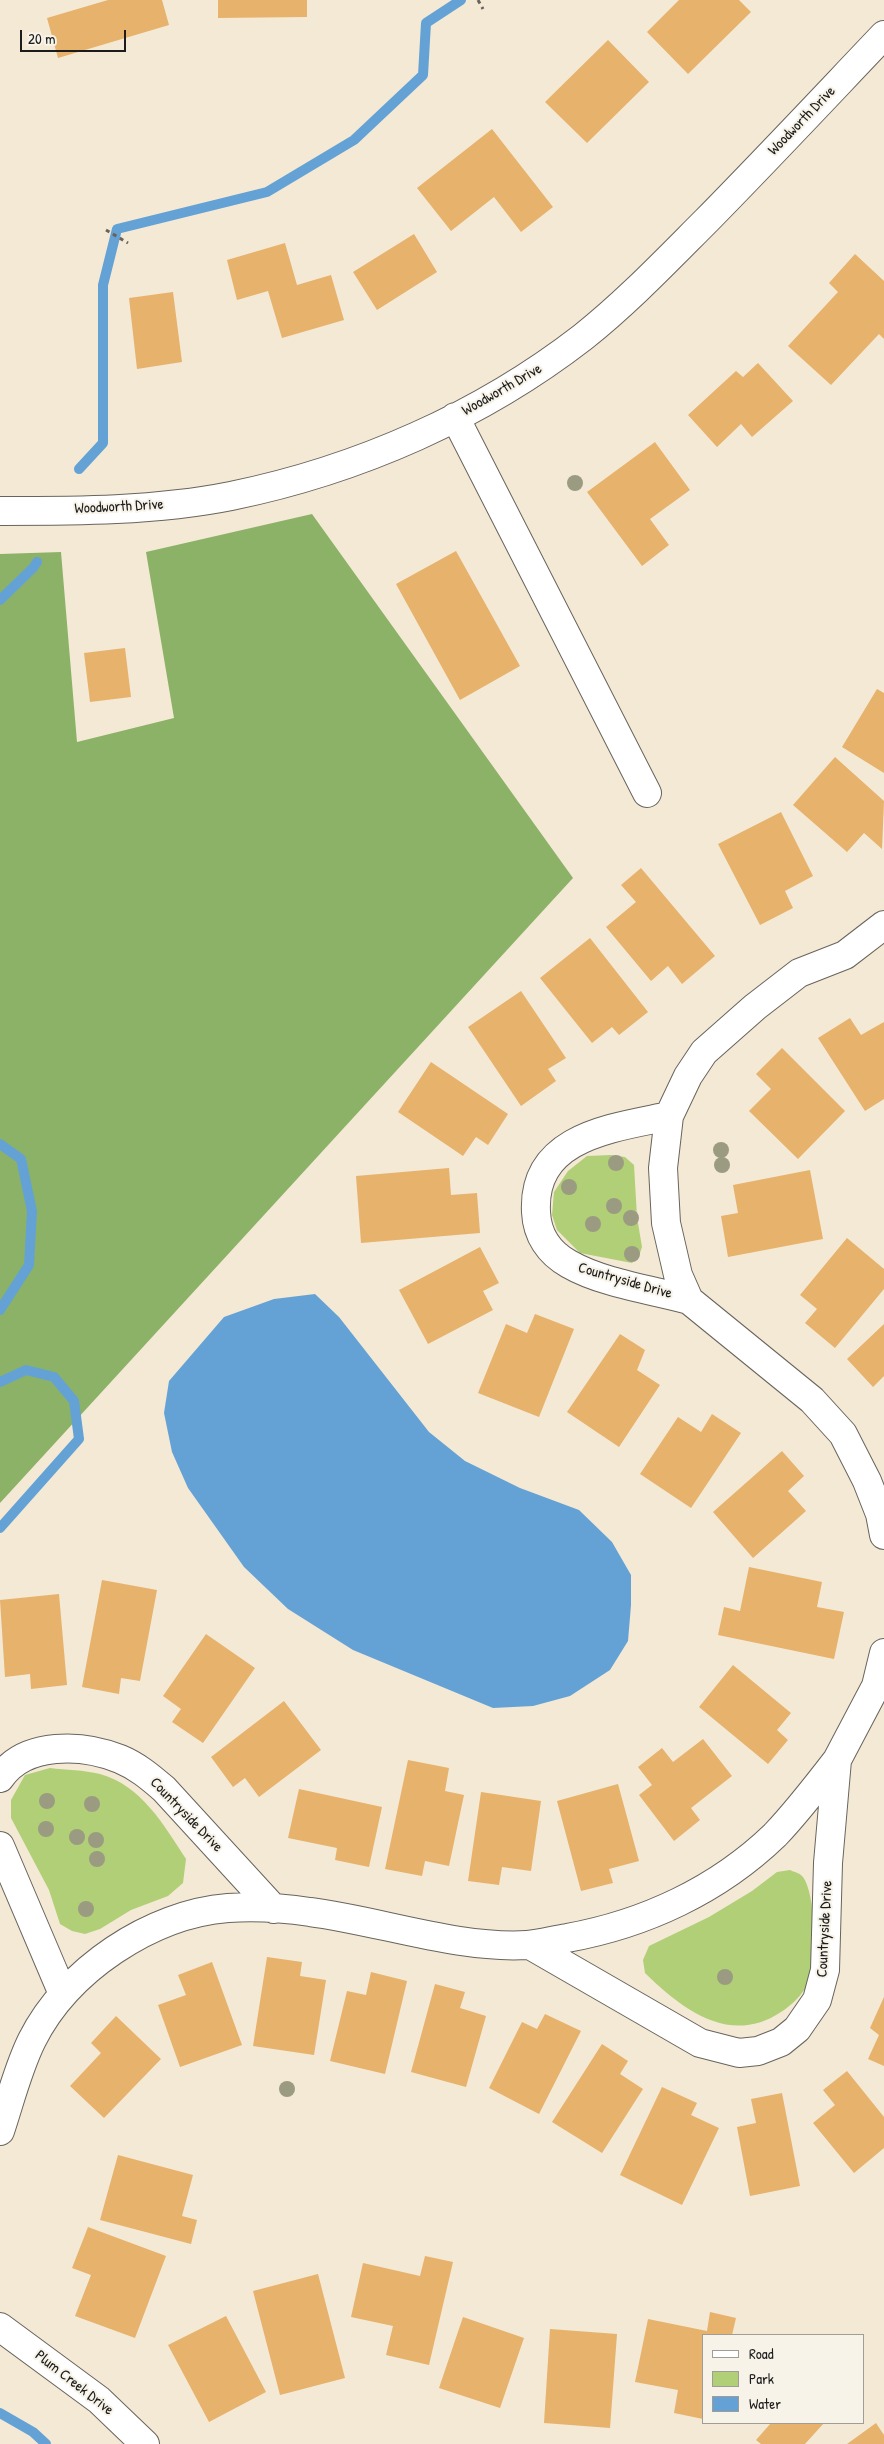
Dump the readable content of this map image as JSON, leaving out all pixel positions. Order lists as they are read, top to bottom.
{
  "streets": {
    "street": ["Woodworth Drive", "Countryside Drive", "Plum Creek Drive"]
  },
  "legend": ["Road", "Park", "Water"],
  "scale_bar": "20 m"
}
